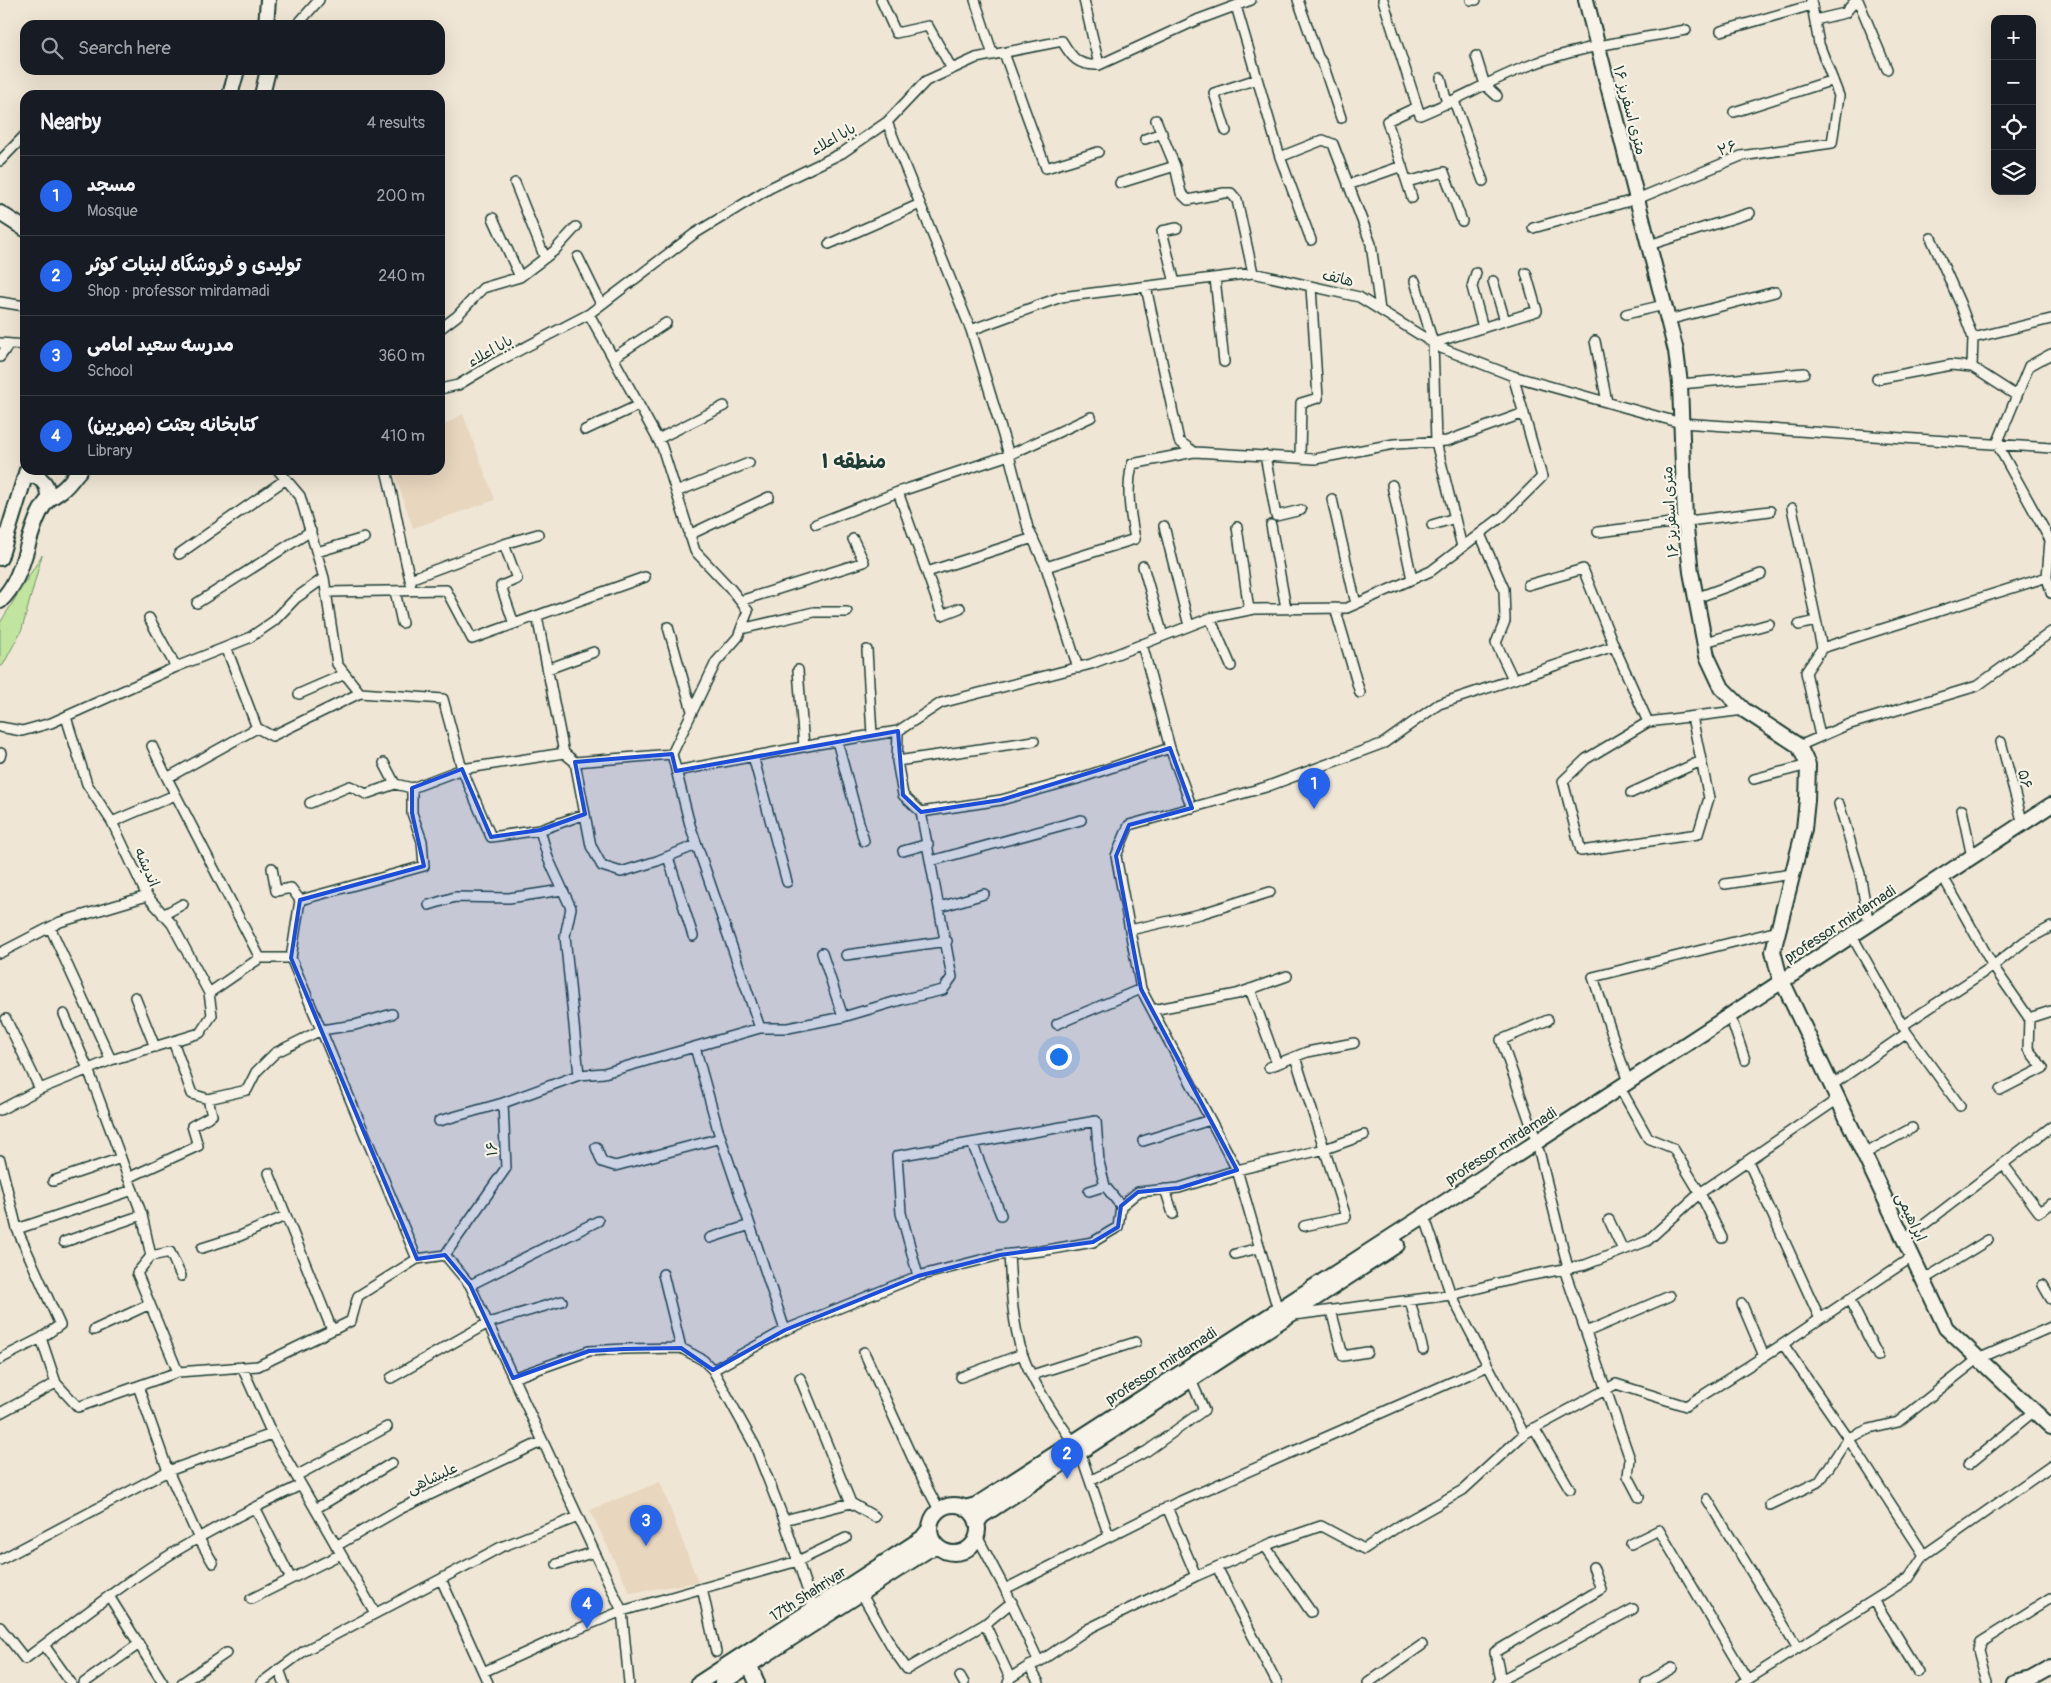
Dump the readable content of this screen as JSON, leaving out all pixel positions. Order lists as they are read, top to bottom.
{
  "streets": {
    "main road": [
      "۱۶ متری اسفریز",
      "professor mirdamadi",
      "ابراهیمی",
      "17th Shahrivar"
    ],
    "street": [
      "بابا اعلاء",
      "۲۶",
      "هاتف",
      "۵۶",
      "اندیشه",
      "۱۶",
      "علیشاهی"
    ]
  },
  "crossings": [
    ["۱۶ متری اسفریز", "۲۶"],
    ["۱۶ متری اسفریز", "هاتف"],
    ["۵۶", "professor mirdamadi"],
    ["professor mirdamadi", "ابراهیمی"],
    ["professor mirdamadi", "17th Shahrivar"]
  ],
  "districts": ["منطقه ۱"],
  "page": {
    "map_buttons": ["+", "−"],
    "search": "Search here",
    "heading": ["Nearby", "4 results"],
    "list": [
      {
        "mark": "1",
        "name": "مسجد",
        "note": "Mosque",
        "value": "200 m"
      },
      {
        "mark": "2",
        "name": "تولیدی و فروشگاه لبنیات کوثر",
        "note": "Shop · professor mirdamadi",
        "value": "240 m"
      },
      {
        "mark": "3",
        "name": "مدرسه سعید امامی",
        "note": "School",
        "value": "360 m"
      },
      {
        "mark": "4",
        "name": "کتابخانه بعثت (مهربین)",
        "note": "Library",
        "value": "410 m"
      }
    ],
    "pins": [
      "1",
      "2",
      "3",
      "4"
    ]
  }
}
